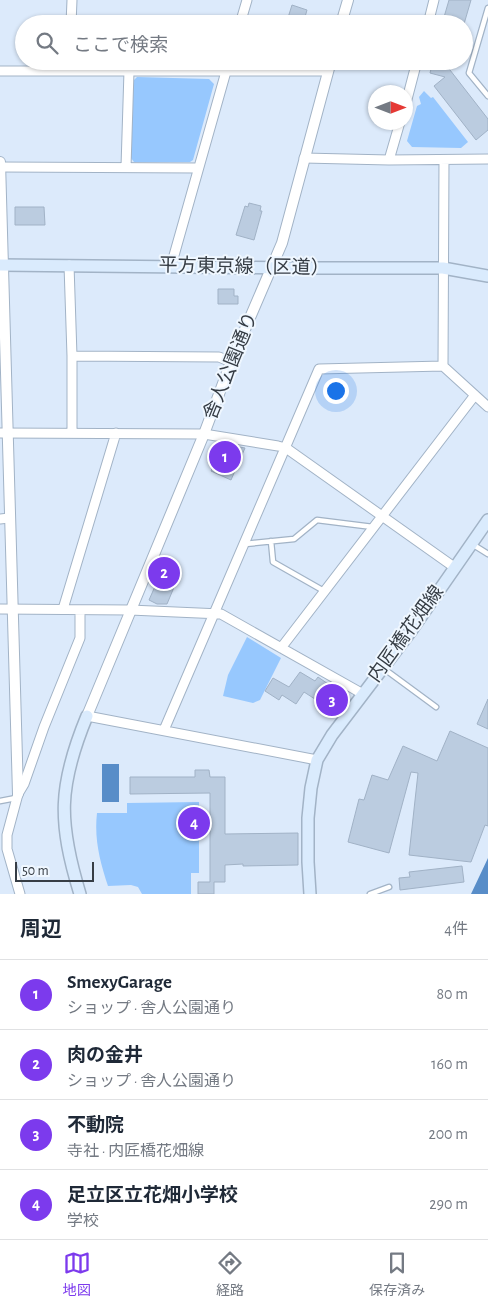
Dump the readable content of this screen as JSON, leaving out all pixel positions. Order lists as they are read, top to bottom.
{
  "streets": {
    "main road": ["平方東京線（区道）", "舎人公園通り", "内匠橋花畑線"]
  },
  "crossings": [
    ["平方東京線（区道）", "舎人公園通り"]
  ],
  "scale_bar": "50 m",
  "north": "right",
  "page": {
    "search": "ここで検索",
    "pins": [
      "1",
      "2",
      "3",
      "4"
    ],
    "scale": "50 m",
    "heading": ["周辺", "4件"],
    "list": [
      {
        "mark": "1",
        "name": "SmexyGarage",
        "note": "ショップ · 舎人公園通り",
        "value": "80 m"
      },
      {
        "mark": "2",
        "name": "肉の金井",
        "note": "ショップ · 舎人公園通り",
        "value": "160 m"
      },
      {
        "mark": "3",
        "name": "不動院",
        "note": "寺社 · 内匠橋花畑線",
        "value": "200 m"
      },
      {
        "mark": "4",
        "name": "足立区立花畑小学校",
        "note": "学校",
        "value": "290 m"
      }
    ],
    "nav": ["地図", "経路", "保存済み"]
  }
}
